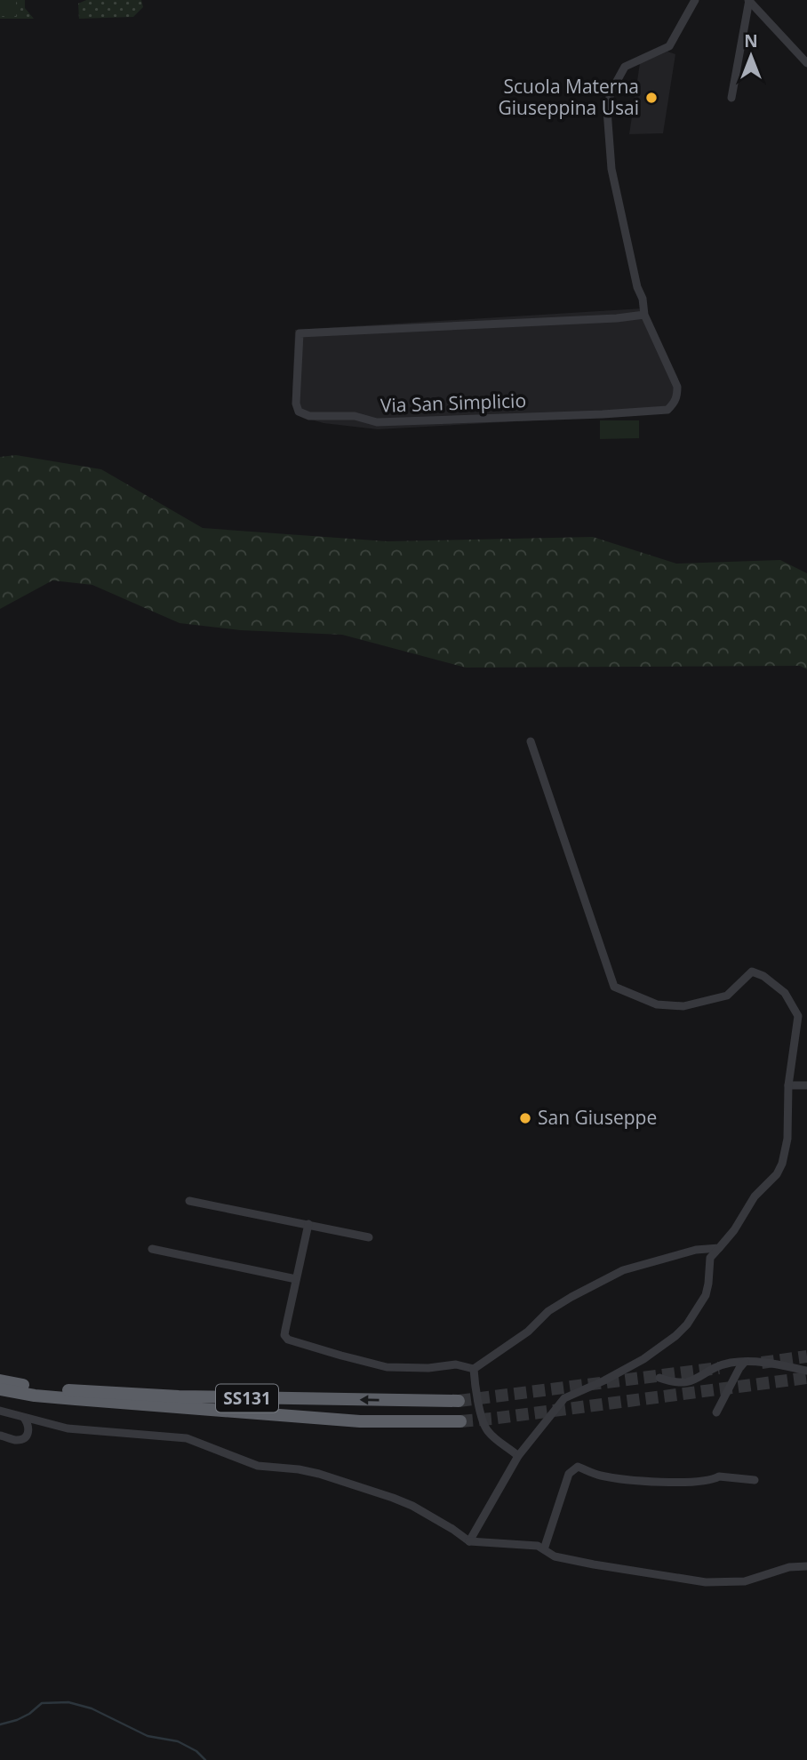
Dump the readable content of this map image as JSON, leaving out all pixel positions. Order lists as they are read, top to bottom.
{
  "streets": {
    "highway": ["SS131"],
    "street": ["Via San Simplicio"]
  },
  "places": ["Scuola Materna Giuseppina Usai", "San Giuseppe"],
  "north": "top"
}
